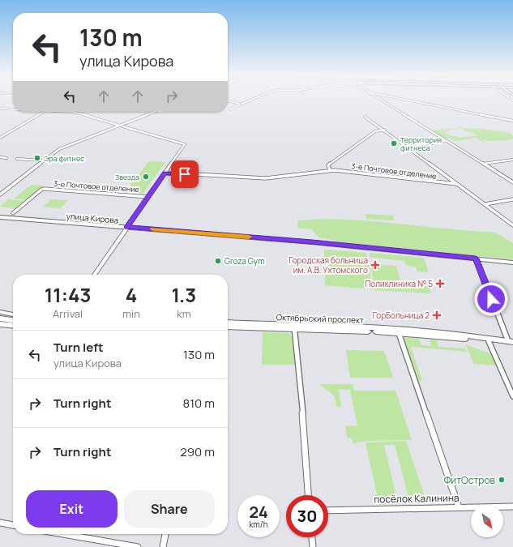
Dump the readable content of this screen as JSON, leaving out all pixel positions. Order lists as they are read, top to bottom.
{
  "streets": {
    "main road": ["улица Кирова", "Октябрьский проспект"],
    "street": ["3-е Почтовое отделение", "посёлок Калинина"]
  },
  "crossings": [
    ["3-е Почтовое отделение", "улица Кирова"]
  ],
  "places": {
    "other": [
      "Территория фитнеса",
      "Эра фитнес",
      "Звезда",
      "Groza Gym",
      "ФитОстров"
    ],
    "health": ["Городская больница им. А.В. Ухтомского", "Поликлиника № 5", "ГорБольница 2"]
  },
  "north": "bottom right",
  "page": {
    "turn": ["130 m", "улица Кирова"],
    "eta": [
      "11:43",
      "Arrival",
      "4",
      "min",
      "1.3",
      "km"
    ],
    "list": [
      {
        "name": "Turn left",
        "note": "улица Кирова",
        "value": "130 m"
      },
      {
        "name": "Turn right",
        "value": "810 m"
      },
      {
        "name": "Turn right",
        "value": "290 m"
      }
    ],
    "buttons": ["Exit", "Share"],
    "speed": "24 km/h",
    "limit": "30"
  }
}
